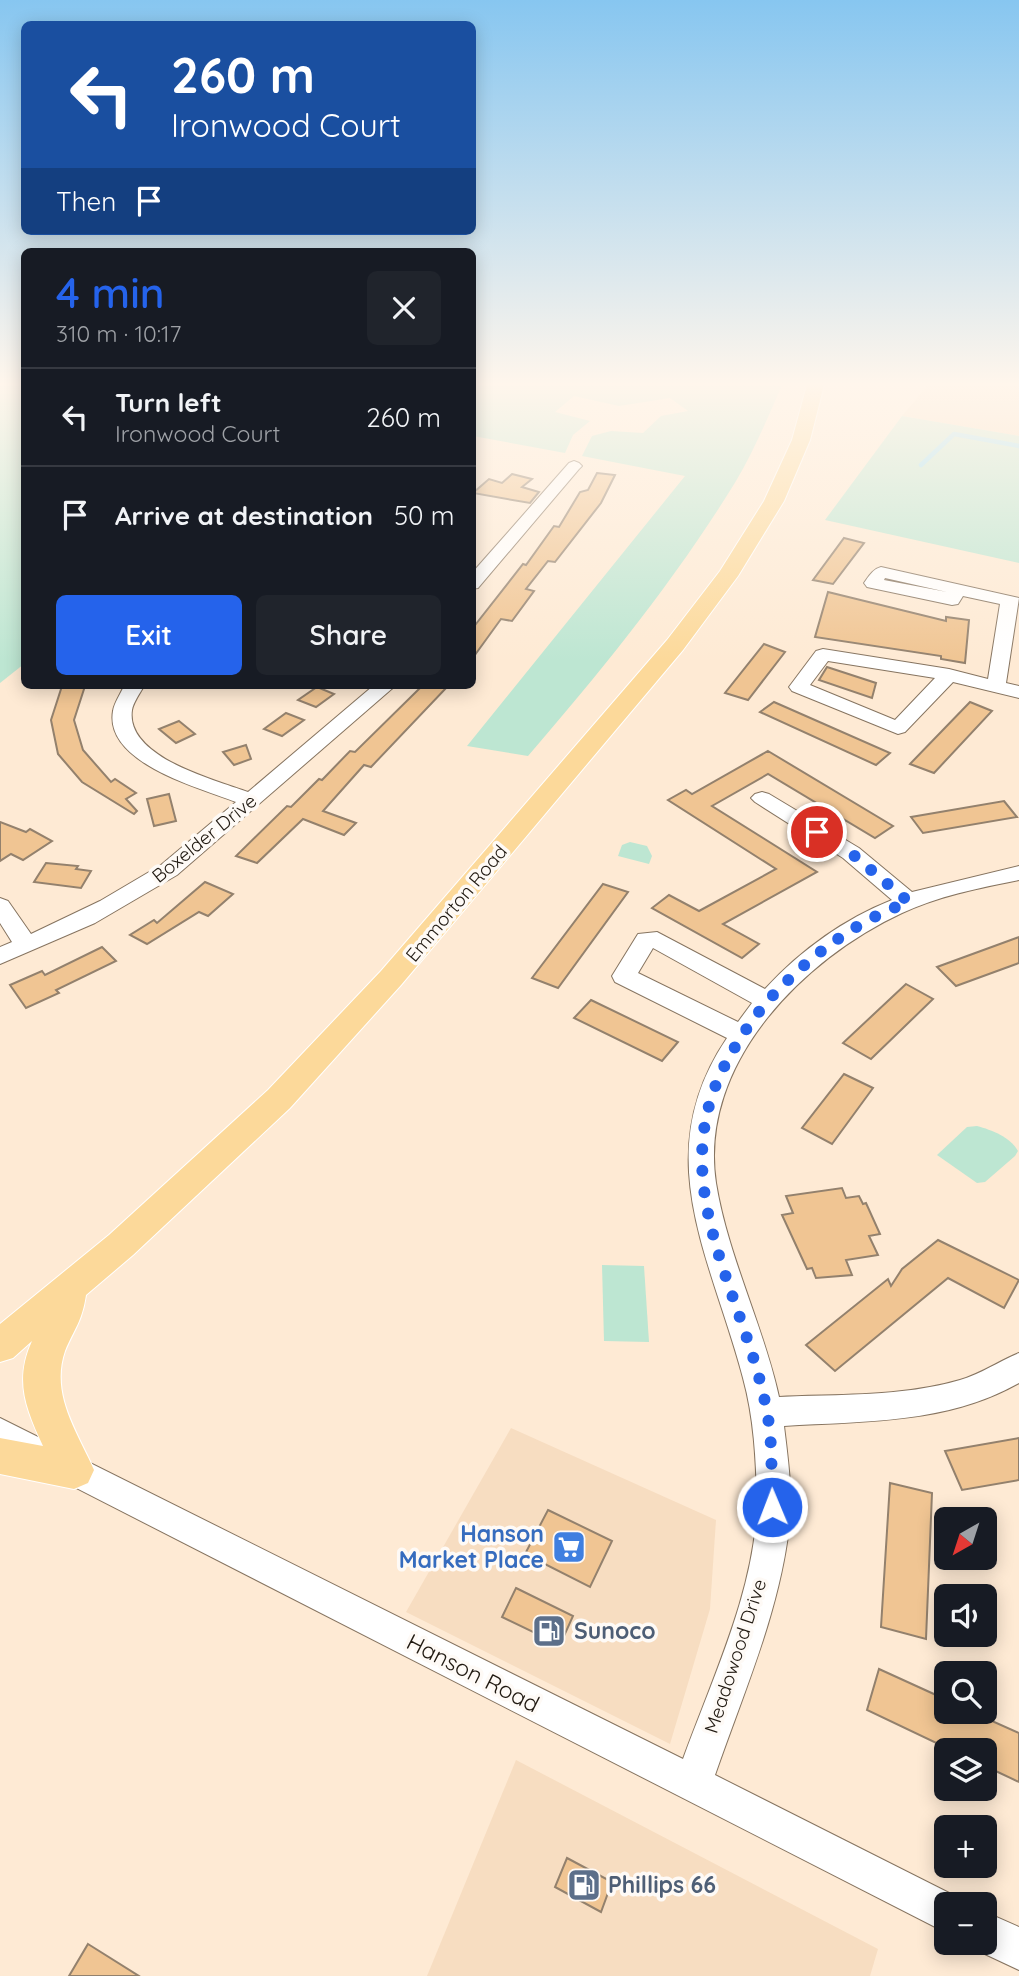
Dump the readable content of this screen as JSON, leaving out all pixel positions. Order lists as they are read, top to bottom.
{
  "streets": {
    "main road": ["Emmorton Road"],
    "street": ["Boxelder Drive", "Meadowood Drive", "Hanson Road"]
  },
  "crossings": [
    ["Meadowood Drive", "Hanson Road"]
  ],
  "places": {
    "supermarket": ["Hanson Market Place"],
    "fuel station": ["Sunoco", "Phillips 66"]
  },
  "north": "bottom left",
  "page": {
    "turn": ["260 m", "Ironwood Court"],
    "then": "Then",
    "heading": ["4 min", "310 m · 10:17"],
    "list": [
      {
        "name": "Turn left",
        "note": "Ironwood Court",
        "value": "260 m"
      },
      {
        "name": "Arrive at destination",
        "value": "50 m"
      }
    ],
    "buttons": ["Exit", "Share"],
    "map_buttons": ["+", "−"]
  }
}
